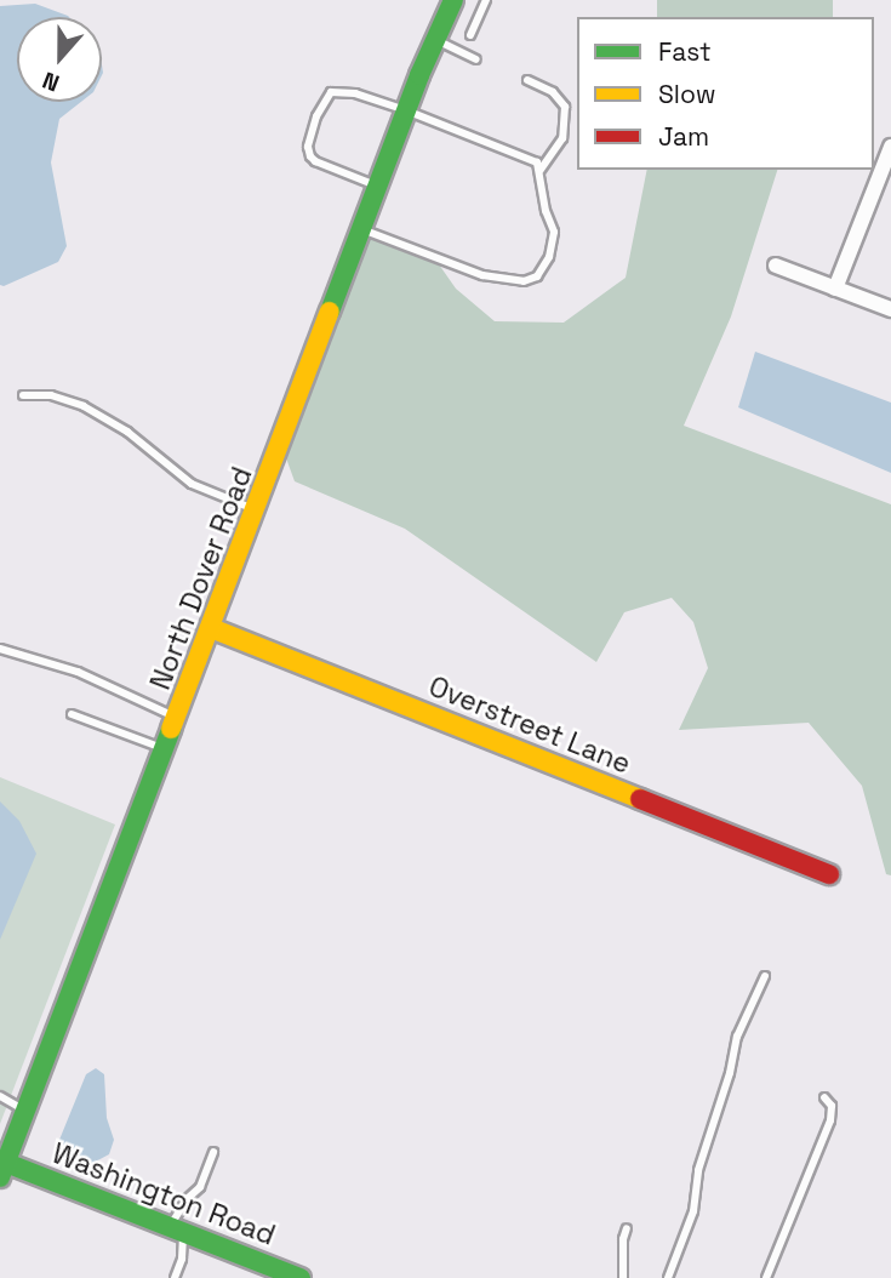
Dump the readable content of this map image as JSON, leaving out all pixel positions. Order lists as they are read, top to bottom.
{
  "streets": {
    "street": ["North Dover Road", "Overstreet Lane", "Washington Road"]
  },
  "crossings": [
    ["North Dover Road", "Overstreet Lane"],
    ["North Dover Road", "Washington Road"]
  ],
  "legend": ["Fast", "Slow", "Jam"],
  "north": "bottom"
}
